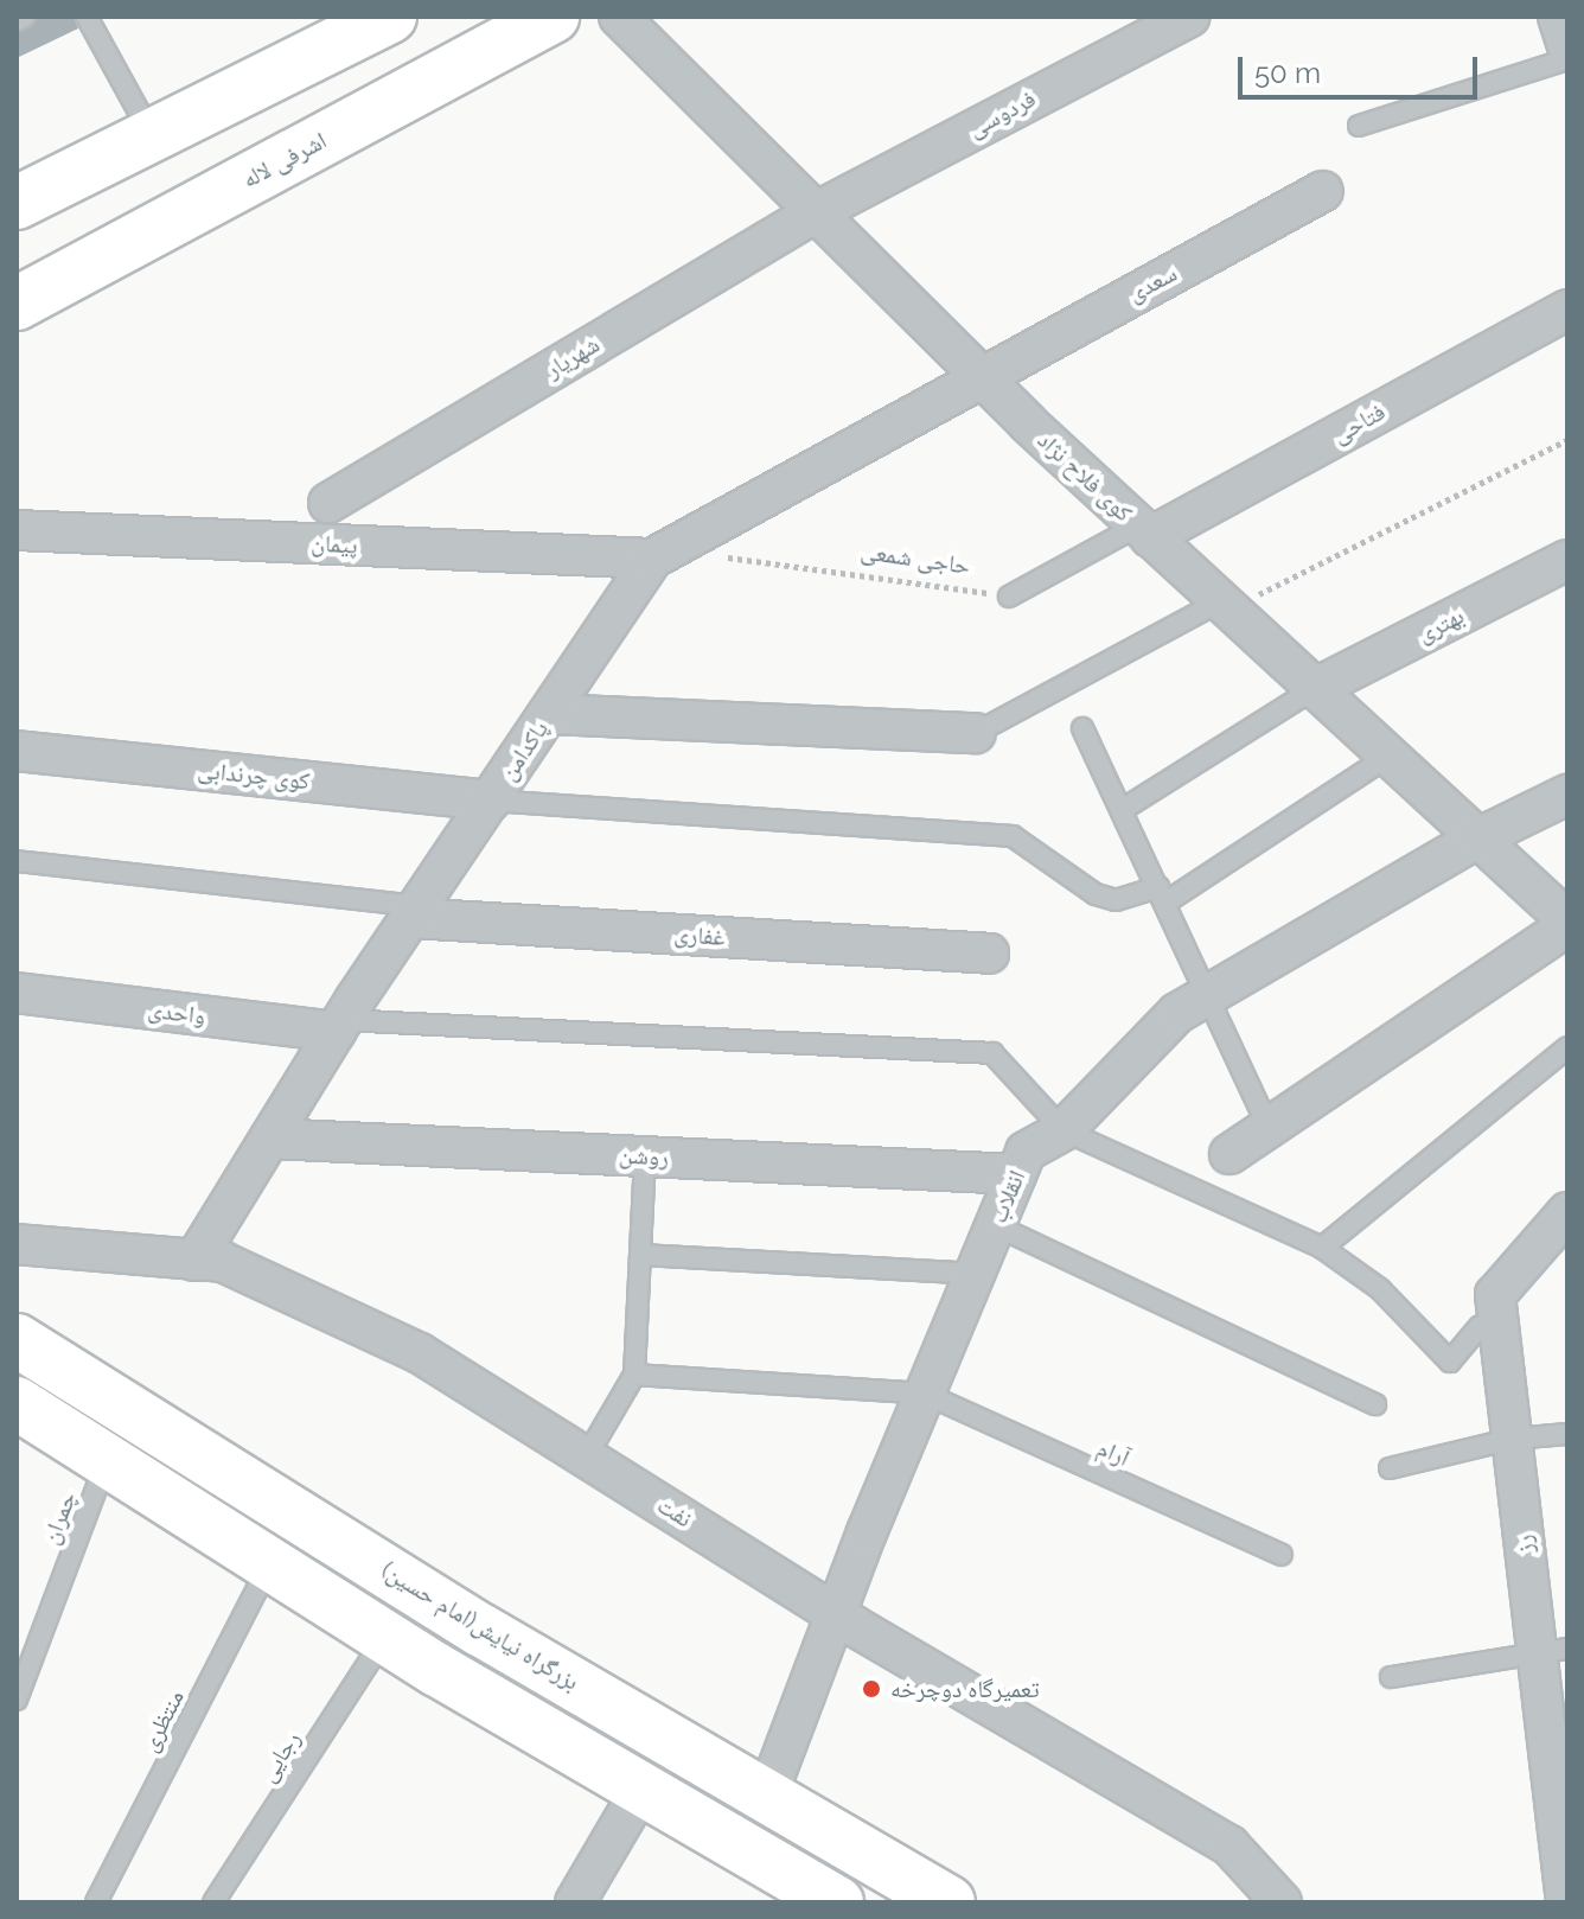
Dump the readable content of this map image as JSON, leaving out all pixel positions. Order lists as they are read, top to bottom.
{
  "streets": {
    "main road": ["اشرفی لاله", "بزرگراه نیایش(امام حسین)"],
    "street": [
      "فردوسی",
      "سعدی",
      "شهریار",
      "فتاحی",
      "کوی فلاح نژاد",
      "پیمان",
      "بهتری",
      "پاکدامن",
      "کوی چرندابی",
      "غفاری",
      "واحدی",
      "روشن",
      "انقلاب",
      "نفت",
      "رز"
    ],
    "lane": [
      "آرام",
      "چمران",
      "منتظری",
      "رجایی"
    ],
    "path": ["حاجی شمعی"]
  },
  "crossings": [
    ["فردوسی", "شهریار"],
    ["فردوسی", "کوی فلاح نژاد"],
    ["سعدی", "کوی فلاح نژاد"],
    ["سعدی", "پاکدامن"],
    ["شهریار", "کوی فلاح نژاد"],
    ["فتاحی", "کوی فلاح نژاد"],
    ["کوی فلاح نژاد", "بهتری"],
    ["کوی فلاح نژاد", "پاکدامن"],
    ["کوی فلاح نژاد", "انقلاب"],
    ["پیمان", "حاجی شمعی"],
    ["پیمان", "پاکدامن"],
    ["حاجی شمعی", "پاکدامن"],
    ["پاکدامن", "کوی چرندابی"],
    ["پاکدامن", "غفاری"],
    ["پاکدامن", "واحدی"],
    ["پاکدامن", "روشن"],
    ["پاکدامن", "نفت"],
    ["روشن", "انقلاب"],
    ["انقلاب", "آرام"],
    ["انقلاب", "نفت"],
    ["انقلاب", "بزرگراه نیایش(امام حسین)"]
  ],
  "places": ["تعمیرگاه دوچرخه"],
  "scale_bar": "50 m"
}
